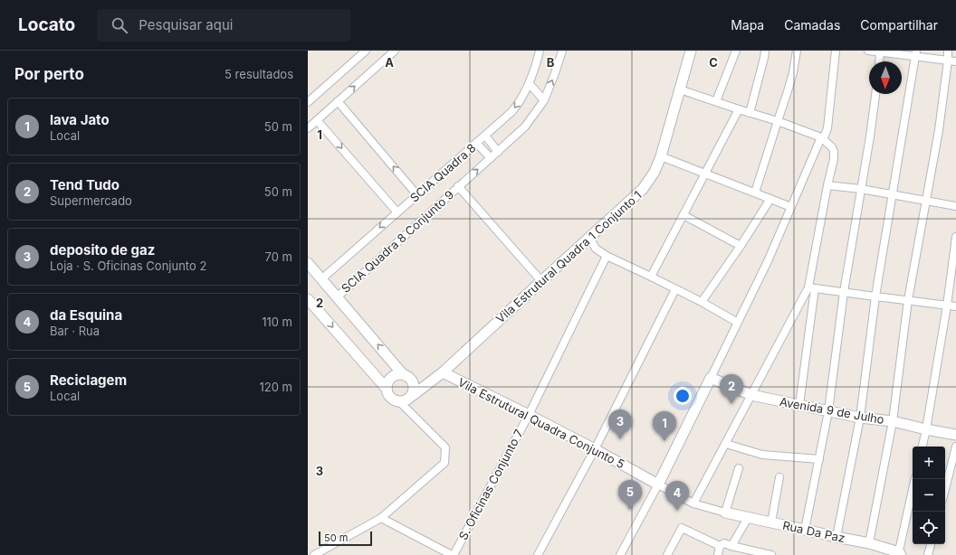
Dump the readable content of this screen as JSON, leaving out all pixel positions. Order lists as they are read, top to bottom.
{
  "streets": {
    "street": [
      "SCIA Quadra 8",
      "SCIA Quadra 8 Conjunto 9",
      "Vila Estrutural Quadra 1 Conjunto 1",
      "Avenida 9 de Julho",
      "Vila Estrutural Quadra Conjunto 5",
      "S. Oficinas Conjunto 7",
      "Rua Da Paz"
    ]
  },
  "crossings": [
    ["SCIA Quadra 8 Conjunto 9", "Vila Estrutural Quadra 1 Conjunto 1"],
    ["Vila Estrutural Quadra 1 Conjunto 1", "Vila Estrutural Quadra Conjunto 5"],
    ["Vila Estrutural Quadra Conjunto 5", "S. Oficinas Conjunto 7"]
  ],
  "one_way": ["SCIA Quadra 8"],
  "scale_bar": "50 m",
  "north": "bottom",
  "page": {
    "header": "Locato",
    "search": "Pesquisar aqui",
    "nav": ["Mapa", "Camadas", "Compartilhar"],
    "heading": ["Por perto", "5 resultados"],
    "list": [
      {
        "mark": "1",
        "name": "lava Jato",
        "note": "Local",
        "value": "50 m"
      },
      {
        "mark": "2",
        "name": "Tend Tudo",
        "note": "Supermercado",
        "value": "50 m"
      },
      {
        "mark": "3",
        "name": "deposito de gaz",
        "note": "Loja · S. Oficinas Conjunto 2",
        "value": "70 m"
      },
      {
        "mark": "4",
        "name": "da Esquina",
        "note": "Bar · Rua",
        "value": "110 m"
      },
      {
        "mark": "5",
        "name": "Reciclagem",
        "note": "Local",
        "value": "120 m"
      }
    ],
    "pins": [
      "2",
      "3",
      "1",
      "5",
      "4"
    ],
    "map_buttons": ["+", "−"],
    "scale": "50 m"
  },
  "grid": {
    "columns": ["A", "B", "C"],
    "rows": ["1", "2", "3"]
  }
}
